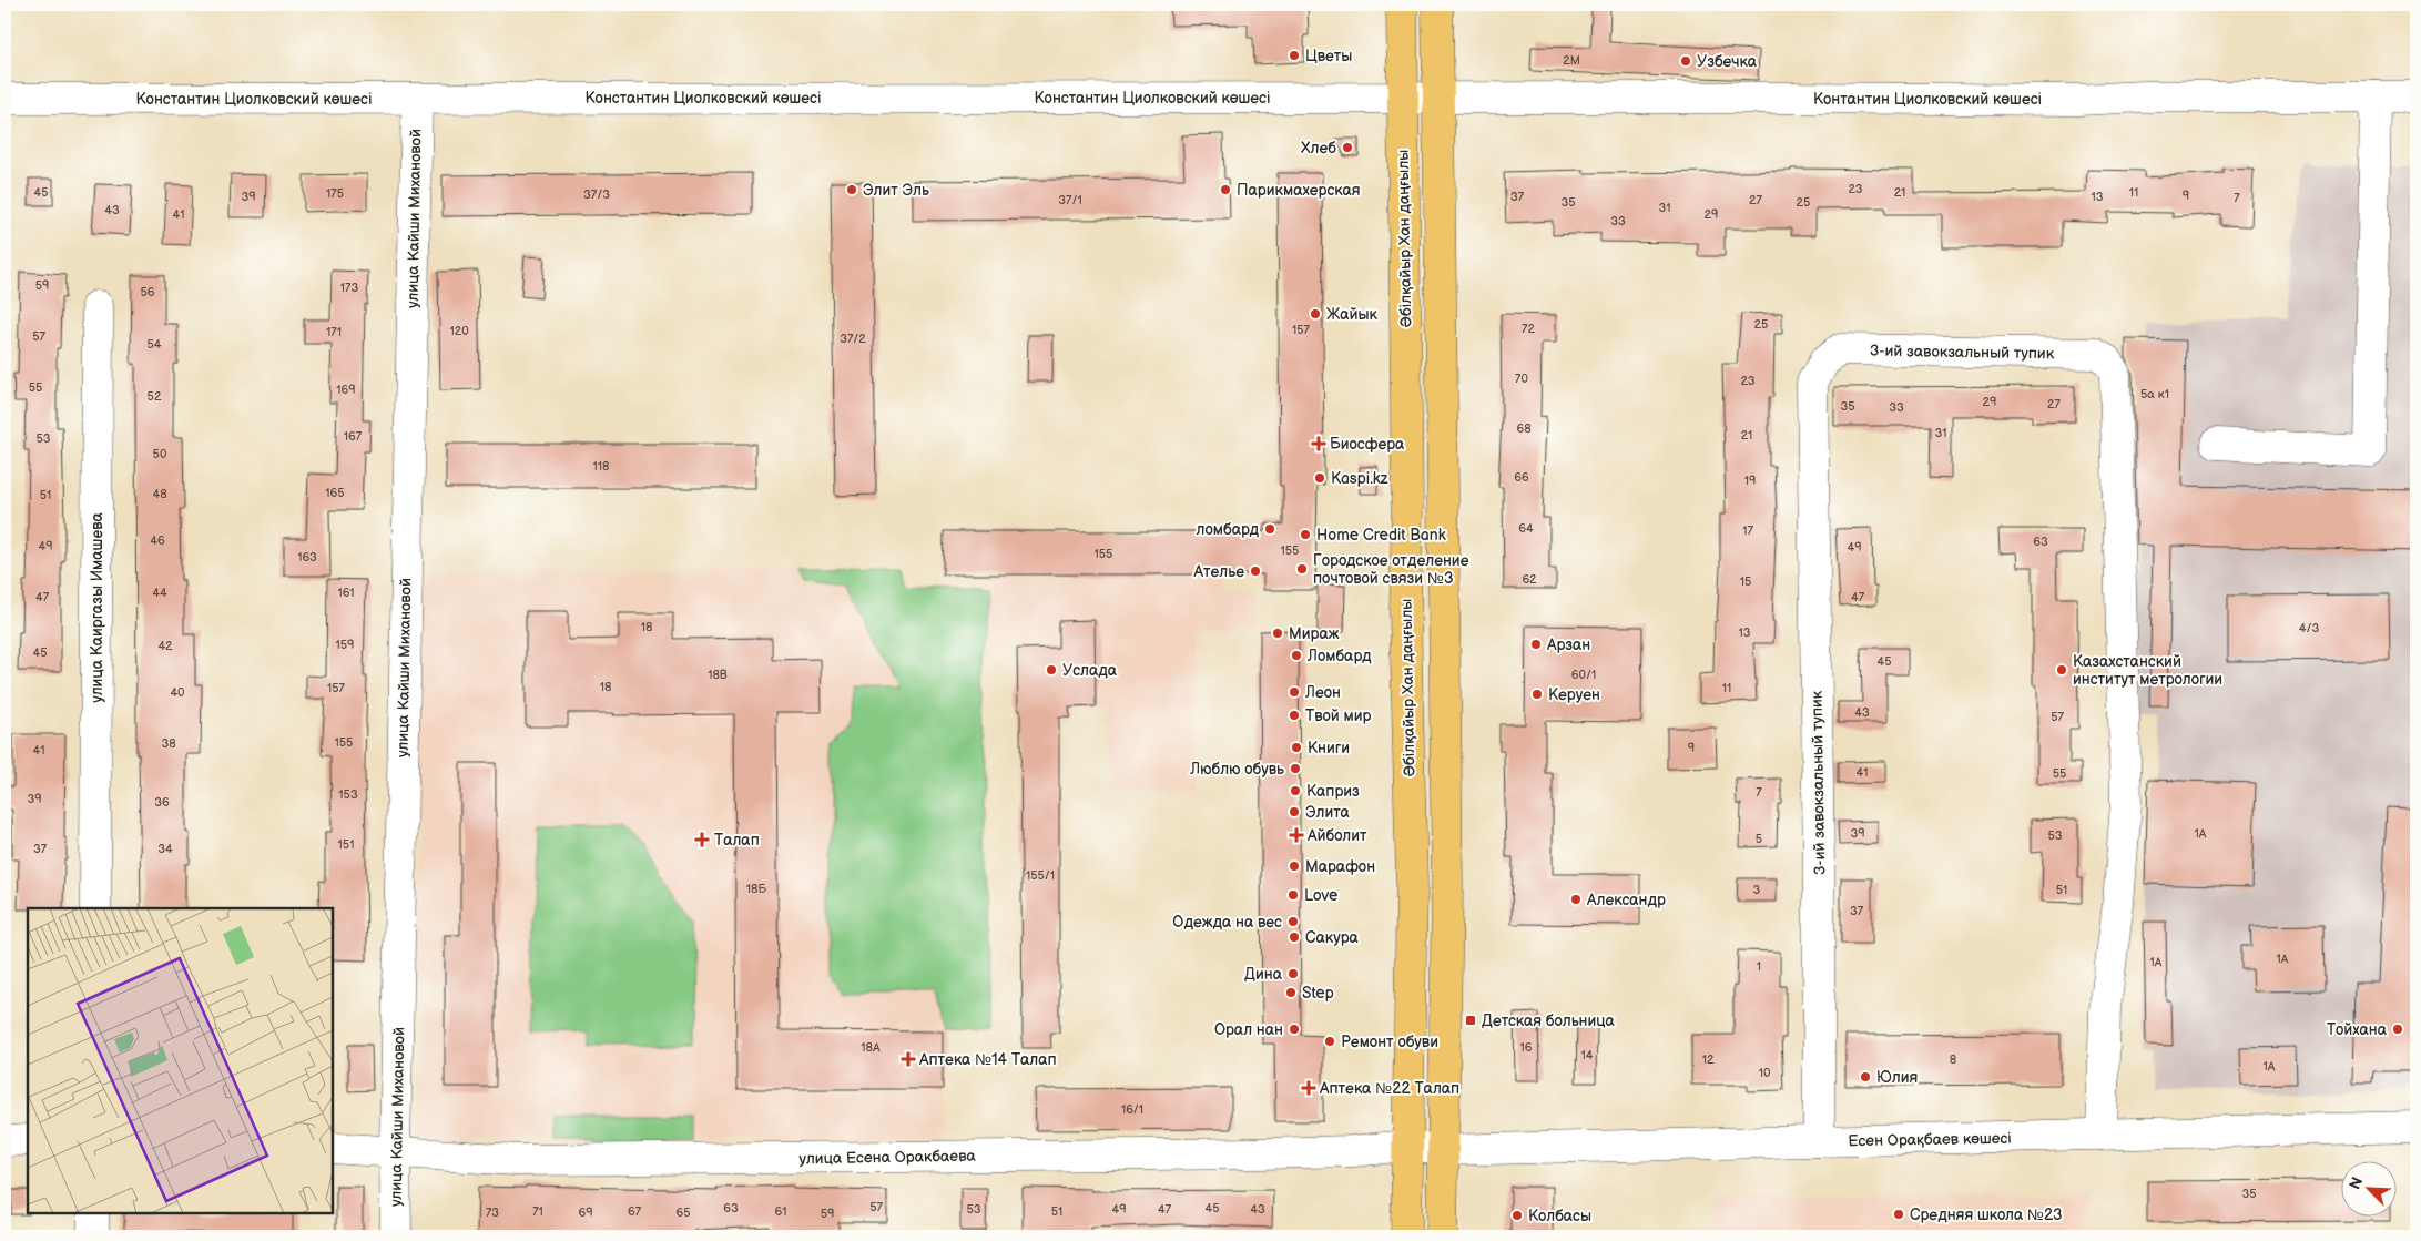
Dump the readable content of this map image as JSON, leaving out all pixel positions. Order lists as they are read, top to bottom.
{
  "streets": {
    "main road": ["Әбілқайыр Хан даңғылы"],
    "street": [
      "Константин Циолковский көшесі",
      "Контантин Циолковский көшесі",
      "улица Кайши Михановой",
      "3-ий завокзальный тупик",
      "улица Каиргазы Имашева",
      "Есен Орақбаев көшесі",
      "улица Есена Оракбаева"
    ]
  },
  "crossings": [
    ["Константин Циолковский көшесі", "Контантин Циолковский көшесі"],
    ["Константин Циолковский көшесі", "улица Кайши Михановой"],
    ["Константин Циолковский көшесі", "Әбілқайыр Хан даңғылы"],
    ["Контантин Циолковский көшесі", "Әбілқайыр Хан даңғылы"],
    ["улица Кайши Михановой", "улица Есена Оракбаева"],
    ["Әбілқайыр Хан даңғылы", "улица Есена Оракбаева"],
    ["3-ий завокзальный тупик", "Есен Орақбаев көшесі"],
    ["Есен Орақбаев көшесі", "улица Есена Оракбаева"]
  ],
  "places": {
    "other": [
      "Цветы",
      "Узбечка",
      "Хлеб",
      "Элит Эль",
      "Парикмахерская",
      "Жайык",
      "Kaspi.kz",
      "ломбард",
      "Home Credit Bank",
      "Городское отделение почтовой связи №3",
      "Ателье",
      "Мираж",
      "Арзан",
      "Ломбард",
      "Услада",
      "Казахстанский институт метрологии",
      "Леон",
      "Керуен",
      "Твой мир",
      "Книги",
      "Люблю обувь",
      "Каприз",
      "Элита",
      "Марафон",
      "Love",
      "Александр",
      "Одежда на вес",
      "Сакура",
      "Дина",
      "Step",
      "Орал нан",
      "Тойхана",
      "Ремонт обуви",
      "Юлия",
      "Средняя школа №23",
      "Колбасы"
    ],
    "health": [
      "Биосфера",
      "Айболит",
      "Талап",
      "Аптека №14 Талап",
      "Аптека №22 Талап"
    ],
    "transit": ["Детская больница"]
  },
  "house_numbers": [
    "2М",
    "23",
    "45",
    "21",
    "11",
    "175",
    "37/3",
    "9",
    "39",
    "37",
    "13",
    "7",
    "37/1",
    "27",
    "35",
    "25",
    "31",
    "43",
    "41",
    "29",
    "33",
    "59",
    "173",
    "56",
    "25",
    "72",
    "157",
    "120",
    "171",
    "57",
    "37/2",
    "54",
    "70",
    "23",
    "55",
    "169",
    "5а к1",
    "52",
    "29",
    "27",
    "35",
    "33",
    "68",
    "31",
    "21",
    "167",
    "53",
    "50",
    "118",
    "66",
    "19",
    "165",
    "48",
    "51",
    "64",
    "17",
    "46",
    "63",
    "49",
    "49",
    "155",
    "155",
    "163",
    "62",
    "15",
    "44",
    "161",
    "47",
    "47",
    "18",
    "4/3",
    "13",
    "159",
    "42",
    "45",
    "45",
    "18В",
    "60/1",
    "18",
    "157",
    "11",
    "40",
    "43",
    "57",
    "155",
    "38",
    "9",
    "41",
    "41",
    "55",
    "7",
    "153",
    "39",
    "36",
    "39",
    "1А",
    "53",
    "5",
    "151",
    "37",
    "34",
    "155/1",
    "18Б",
    "3",
    "51",
    "37",
    "1А",
    "1А",
    "1",
    "18А",
    "16",
    "14",
    "12",
    "8",
    "1А",
    "10",
    "16/1",
    "35",
    "57",
    "63",
    "45",
    "53",
    "49",
    "47",
    "43",
    "71",
    "67",
    "61",
    "51",
    "73",
    "69",
    "65",
    "59"
  ],
  "north": "top left"
}
